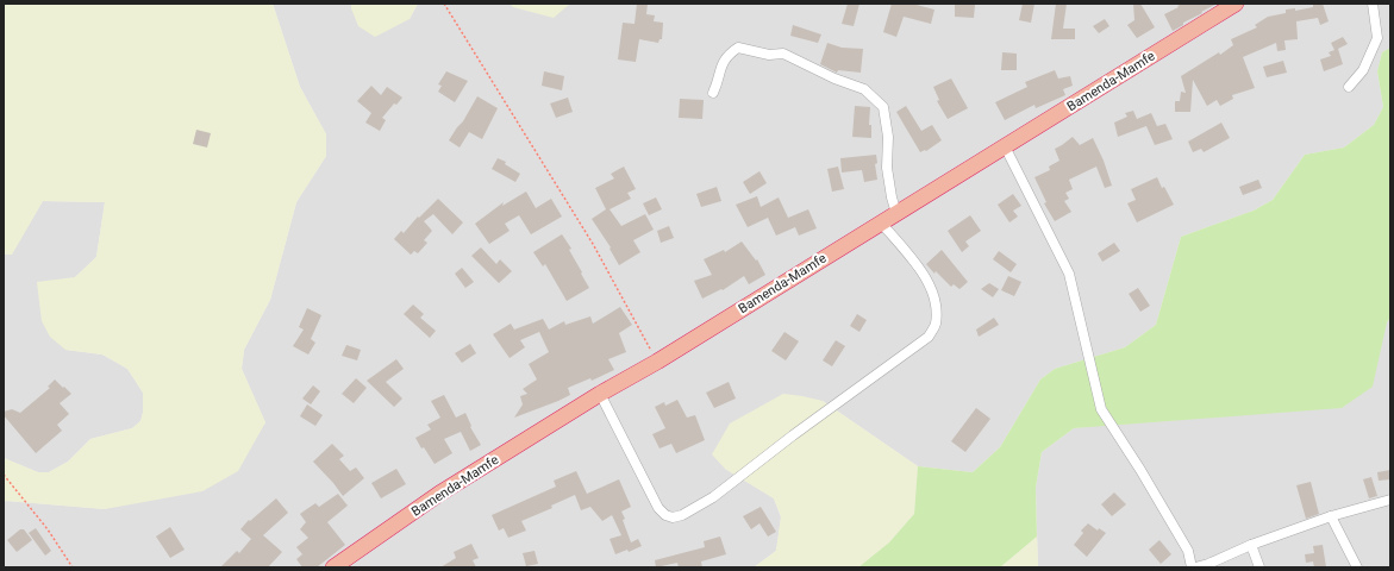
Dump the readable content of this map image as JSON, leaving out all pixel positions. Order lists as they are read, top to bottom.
{
  "streets": {
    "highway": ["Bamenda-Mamfe"]
  }
}
